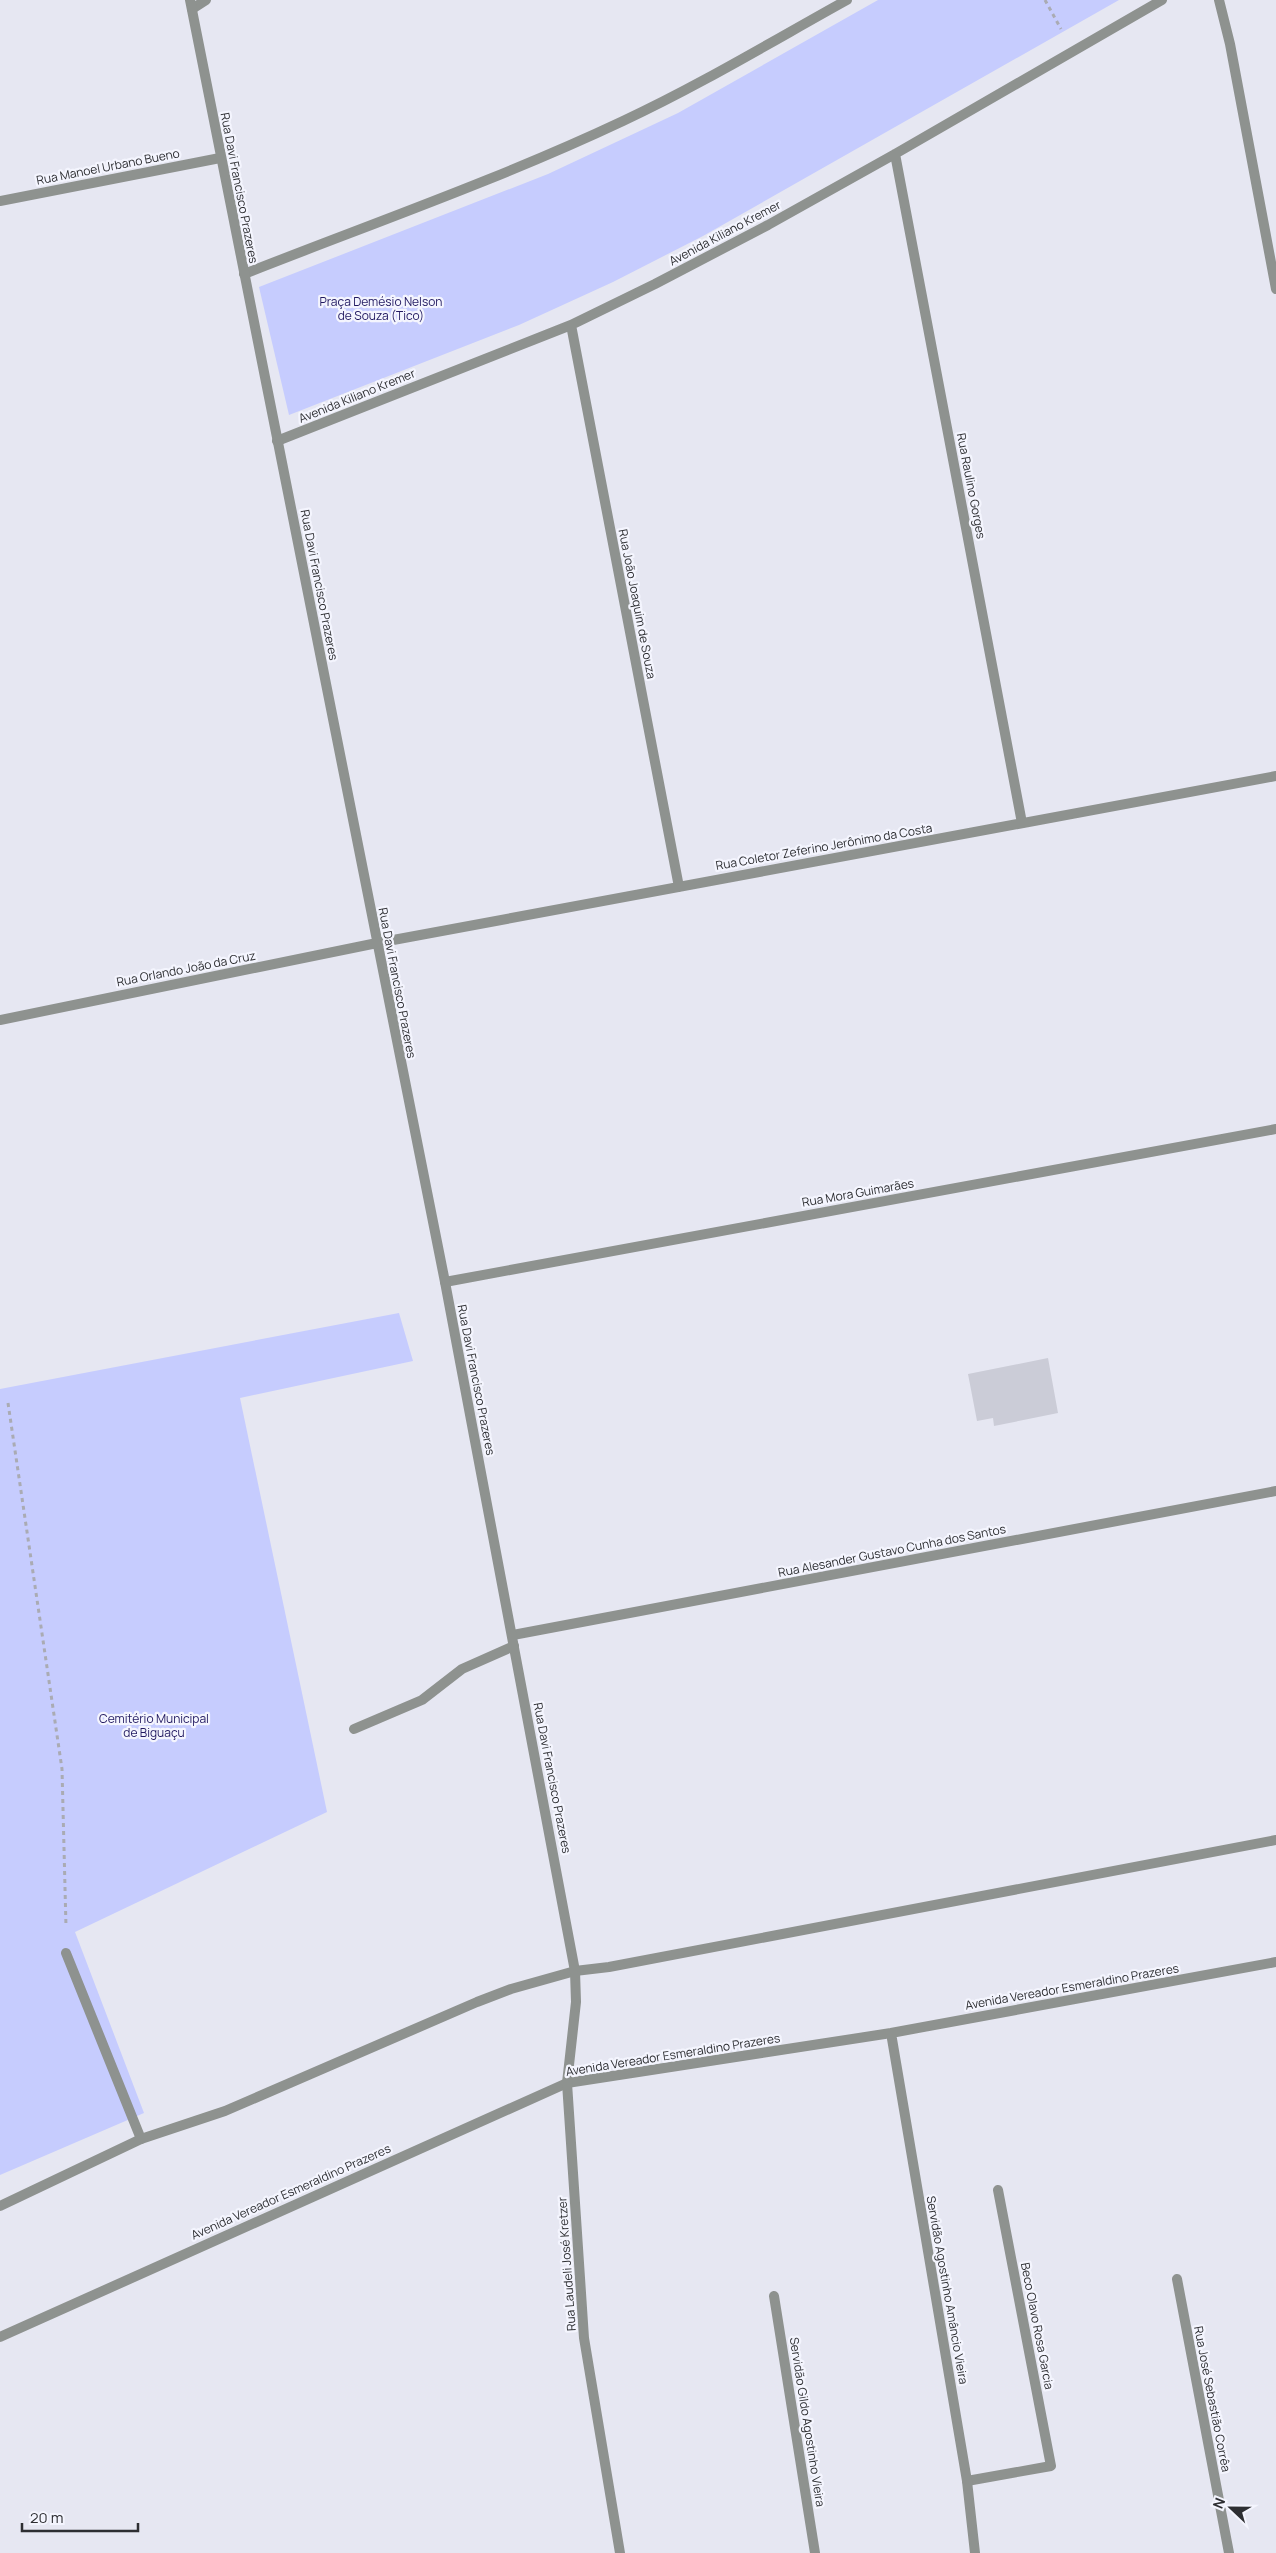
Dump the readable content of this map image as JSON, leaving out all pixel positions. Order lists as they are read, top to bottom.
{
  "streets": {
    "street": [
      "Rua Manoel Urbano Bueno",
      "Rua Davi Francisco Prazeres",
      "Avenida Kiliano Kremer",
      "Rua Raulino Gorges",
      "Rua João Joaquim de Souza",
      "Rua Coletor Zeferino Jerônimo da Costa",
      "Rua Orlando João da Cruz",
      "Rua Mora Guimarães",
      "Rua Alesander Gustavo Cunha dos Santos",
      "Avenida Vereador Esmeraldino Prazeres",
      "Rua Laudeli José Kretzer",
      "Servidão Agostinho Amâncio Vieira",
      "Beco Olavo Rosa Garcia",
      "Rua José Sebastião Corrêa",
      "Servidão Gildo Agostinho Vieira"
    ]
  },
  "crossings": [
    ["Rua Manoel Urbano Bueno", "Rua Davi Francisco Prazeres"],
    ["Rua Davi Francisco Prazeres", "Avenida Kiliano Kremer"],
    ["Rua Davi Francisco Prazeres", "Rua Coletor Zeferino Jerônimo da Costa"],
    ["Rua Davi Francisco Prazeres", "Rua Orlando João da Cruz"],
    ["Rua Davi Francisco Prazeres", "Rua Mora Guimarães"],
    ["Rua Davi Francisco Prazeres", "Rua Alesander Gustavo Cunha dos Santos"],
    ["Rua Davi Francisco Prazeres", "Rua Laudeli José Kretzer"],
    ["Avenida Kiliano Kremer", "Rua Raulino Gorges"],
    ["Avenida Kiliano Kremer", "Rua João Joaquim de Souza"],
    ["Rua Raulino Gorges", "Rua Coletor Zeferino Jerônimo da Costa"],
    ["Rua João Joaquim de Souza", "Rua Coletor Zeferino Jerônimo da Costa"],
    ["Rua Coletor Zeferino Jerônimo da Costa", "Rua Orlando João da Cruz"],
    ["Avenida Vereador Esmeraldino Prazeres", "Rua Laudeli José Kretzer"],
    ["Avenida Vereador Esmeraldino Prazeres", "Servidão Agostinho Amâncio Vieira"],
    ["Servidão Agostinho Amâncio Vieira", "Beco Olavo Rosa Garcia"]
  ],
  "parks": ["Praça Demésio Nelson de Souza (Tico)", "Cemitério Municipal de Biguaçu"],
  "scale_bar": "20 m",
  "north": "left"
}
